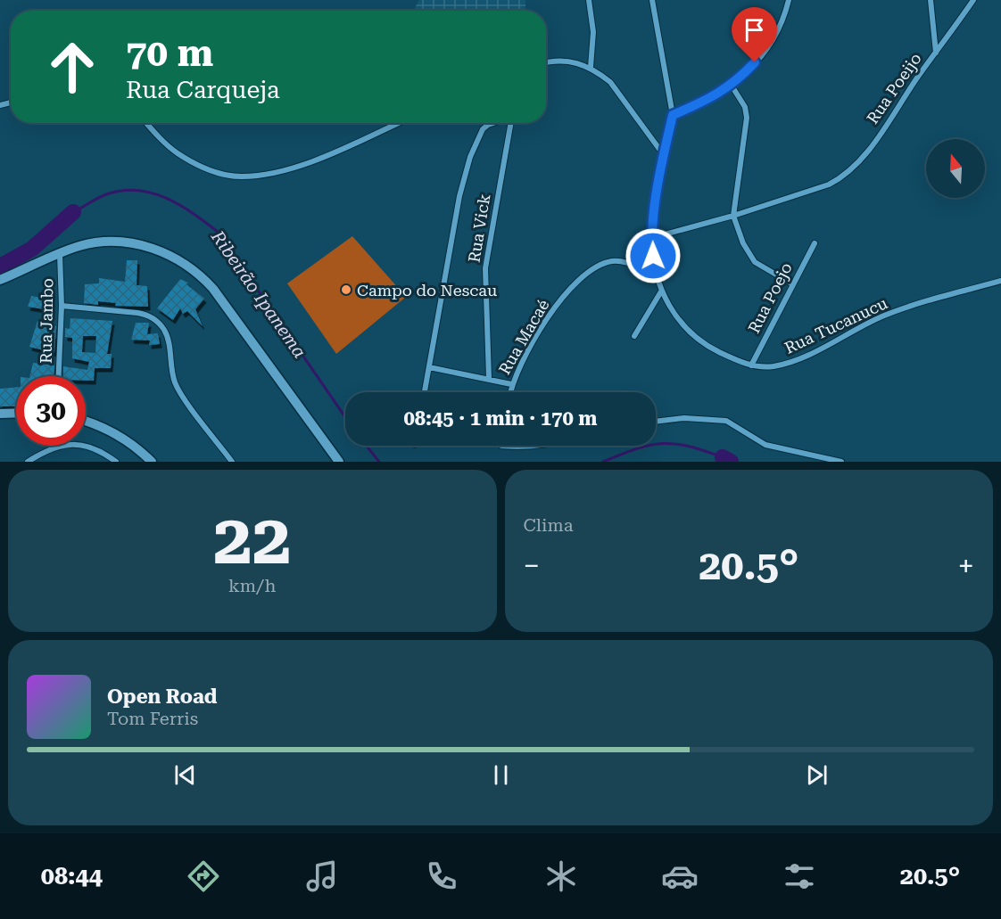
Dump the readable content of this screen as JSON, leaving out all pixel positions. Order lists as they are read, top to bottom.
{
  "streets": {
    "street": [
      "Rua Poeijo",
      "Rua Vick",
      "Rua Poejo",
      "Rua Jambo",
      "Rua Tucanucu",
      "Rua Macaé"
    ]
  },
  "crossings": [
    ["Rua Poeijo", "Rua Tucanucu"],
    ["Rua Poejo", "Rua Tucanucu"],
    ["Rua Tucanucu", "Rua Macaé"]
  ],
  "water": ["Ribeirão Ipanema"],
  "places": ["Campo do Nescau"],
  "north": "top",
  "page": {
    "turn": ["70 m", "Rua Carqueja"],
    "limit": "30",
    "trip": "08:45 · 1 min · 170 m",
    "tile": [
      ["22", "km/h"],
      "Clima"
    ],
    "heat": ["−", "20.5°", "+"],
    "song": ["Open Road", "Tom Ferris"],
    "tabs": ["08:44", "20.5°"]
  }
}
